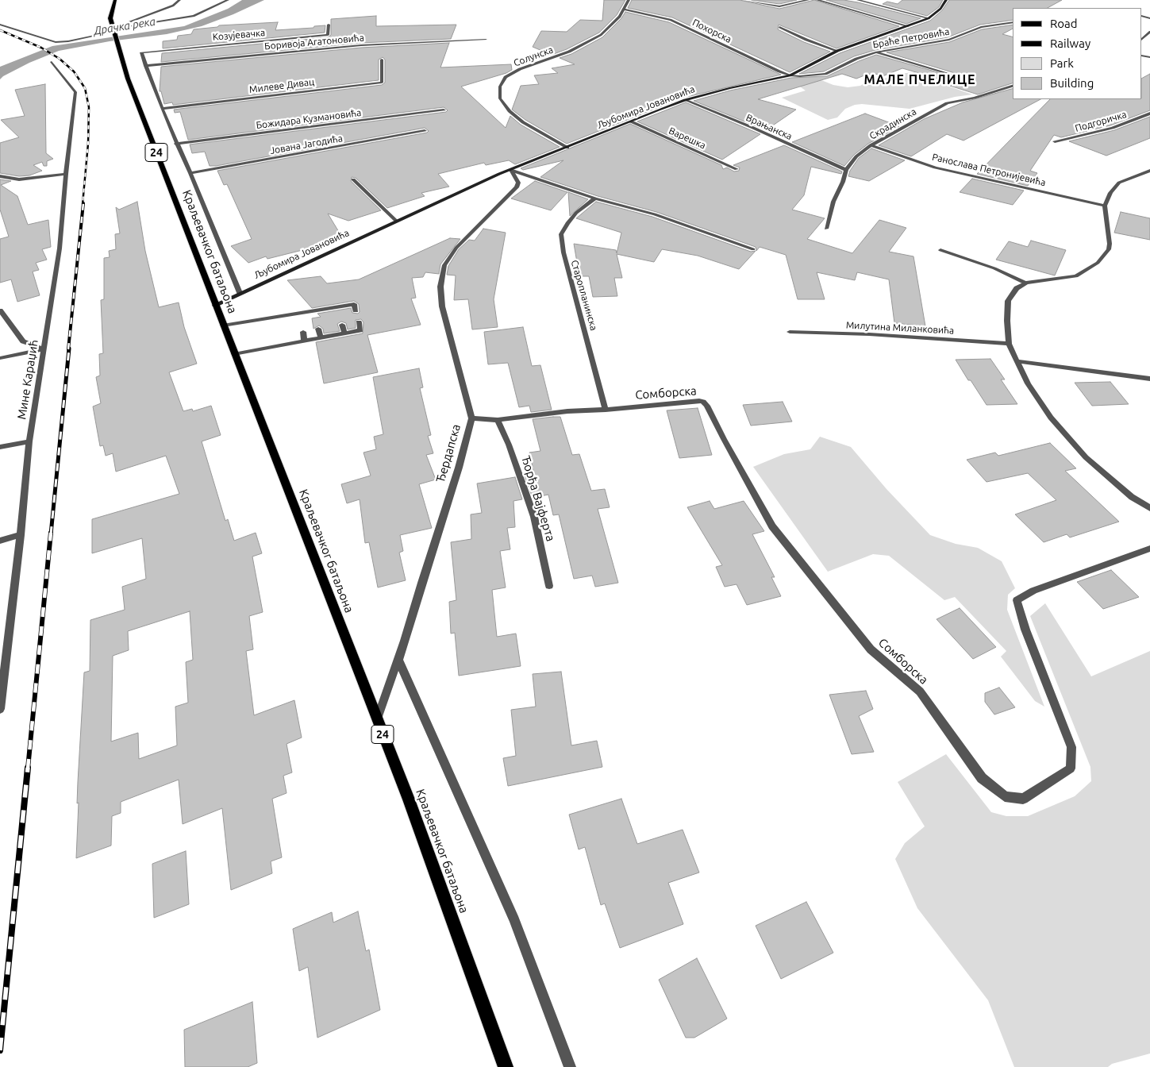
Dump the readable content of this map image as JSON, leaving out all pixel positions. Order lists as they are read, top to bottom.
{
  "streets": {
    "main road": ["24", "Краљевачког батаљона"],
    "street": [
      "Похорска",
      "Козујевачка",
      "Браће Петровића",
      "Боривоја Агатоновића",
      "Солунска",
      "Милеве Дивац",
      "Љубомира Јовановића",
      "Божидара Кузмановића",
      "Подгоричка",
      "Скрадинска",
      "Врањанска",
      "Варешка",
      "Јована Јагодића",
      "Ранослава Петронијевића",
      "Старопланинска",
      "Милутина Миланковића",
      "Мине Караџић",
      "Сомборска",
      "Ђердапска",
      "Ђорђа Вајферта"
    ]
  },
  "crossings": [
    ["Похорска", "Браће Петровића"],
    ["Похорска", "Солунска"],
    ["Похорска", "Љубомира Јовановића"],
    ["Козујевачка", "Боривоја Агатоновића"],
    ["Браће Петровића", "Љубомира Јовановића"],
    ["Солунска", "Љубомира Јовановића"],
    ["Љубомира Јовановића", "Врањанска"],
    ["Љубомира Јовановића", "Варешка"],
    ["Љубомира Јовановића", "Краљевачког батаљона"],
    ["Љубомира Јовановића", "Ђердапска"],
    ["Скрадинска", "Врањанска"],
    ["Скрадинска", "Ранослава Петронијевића"],
    ["24", "Краљевачког батаљона"],
    ["Краљевачког батаљона", "Ђердапска"],
    ["Старопланинска", "Сомборска"],
    ["Сомборска", "Ђердапска"],
    ["Сомборска", "Ђорђа Вајферта"]
  ],
  "districts": ["МАЛЕ ПЧЕЛИЦЕ"],
  "water": ["Драчка река"],
  "legend": [
    "Road",
    "Railway",
    "Park",
    "Building"
  ]
}
